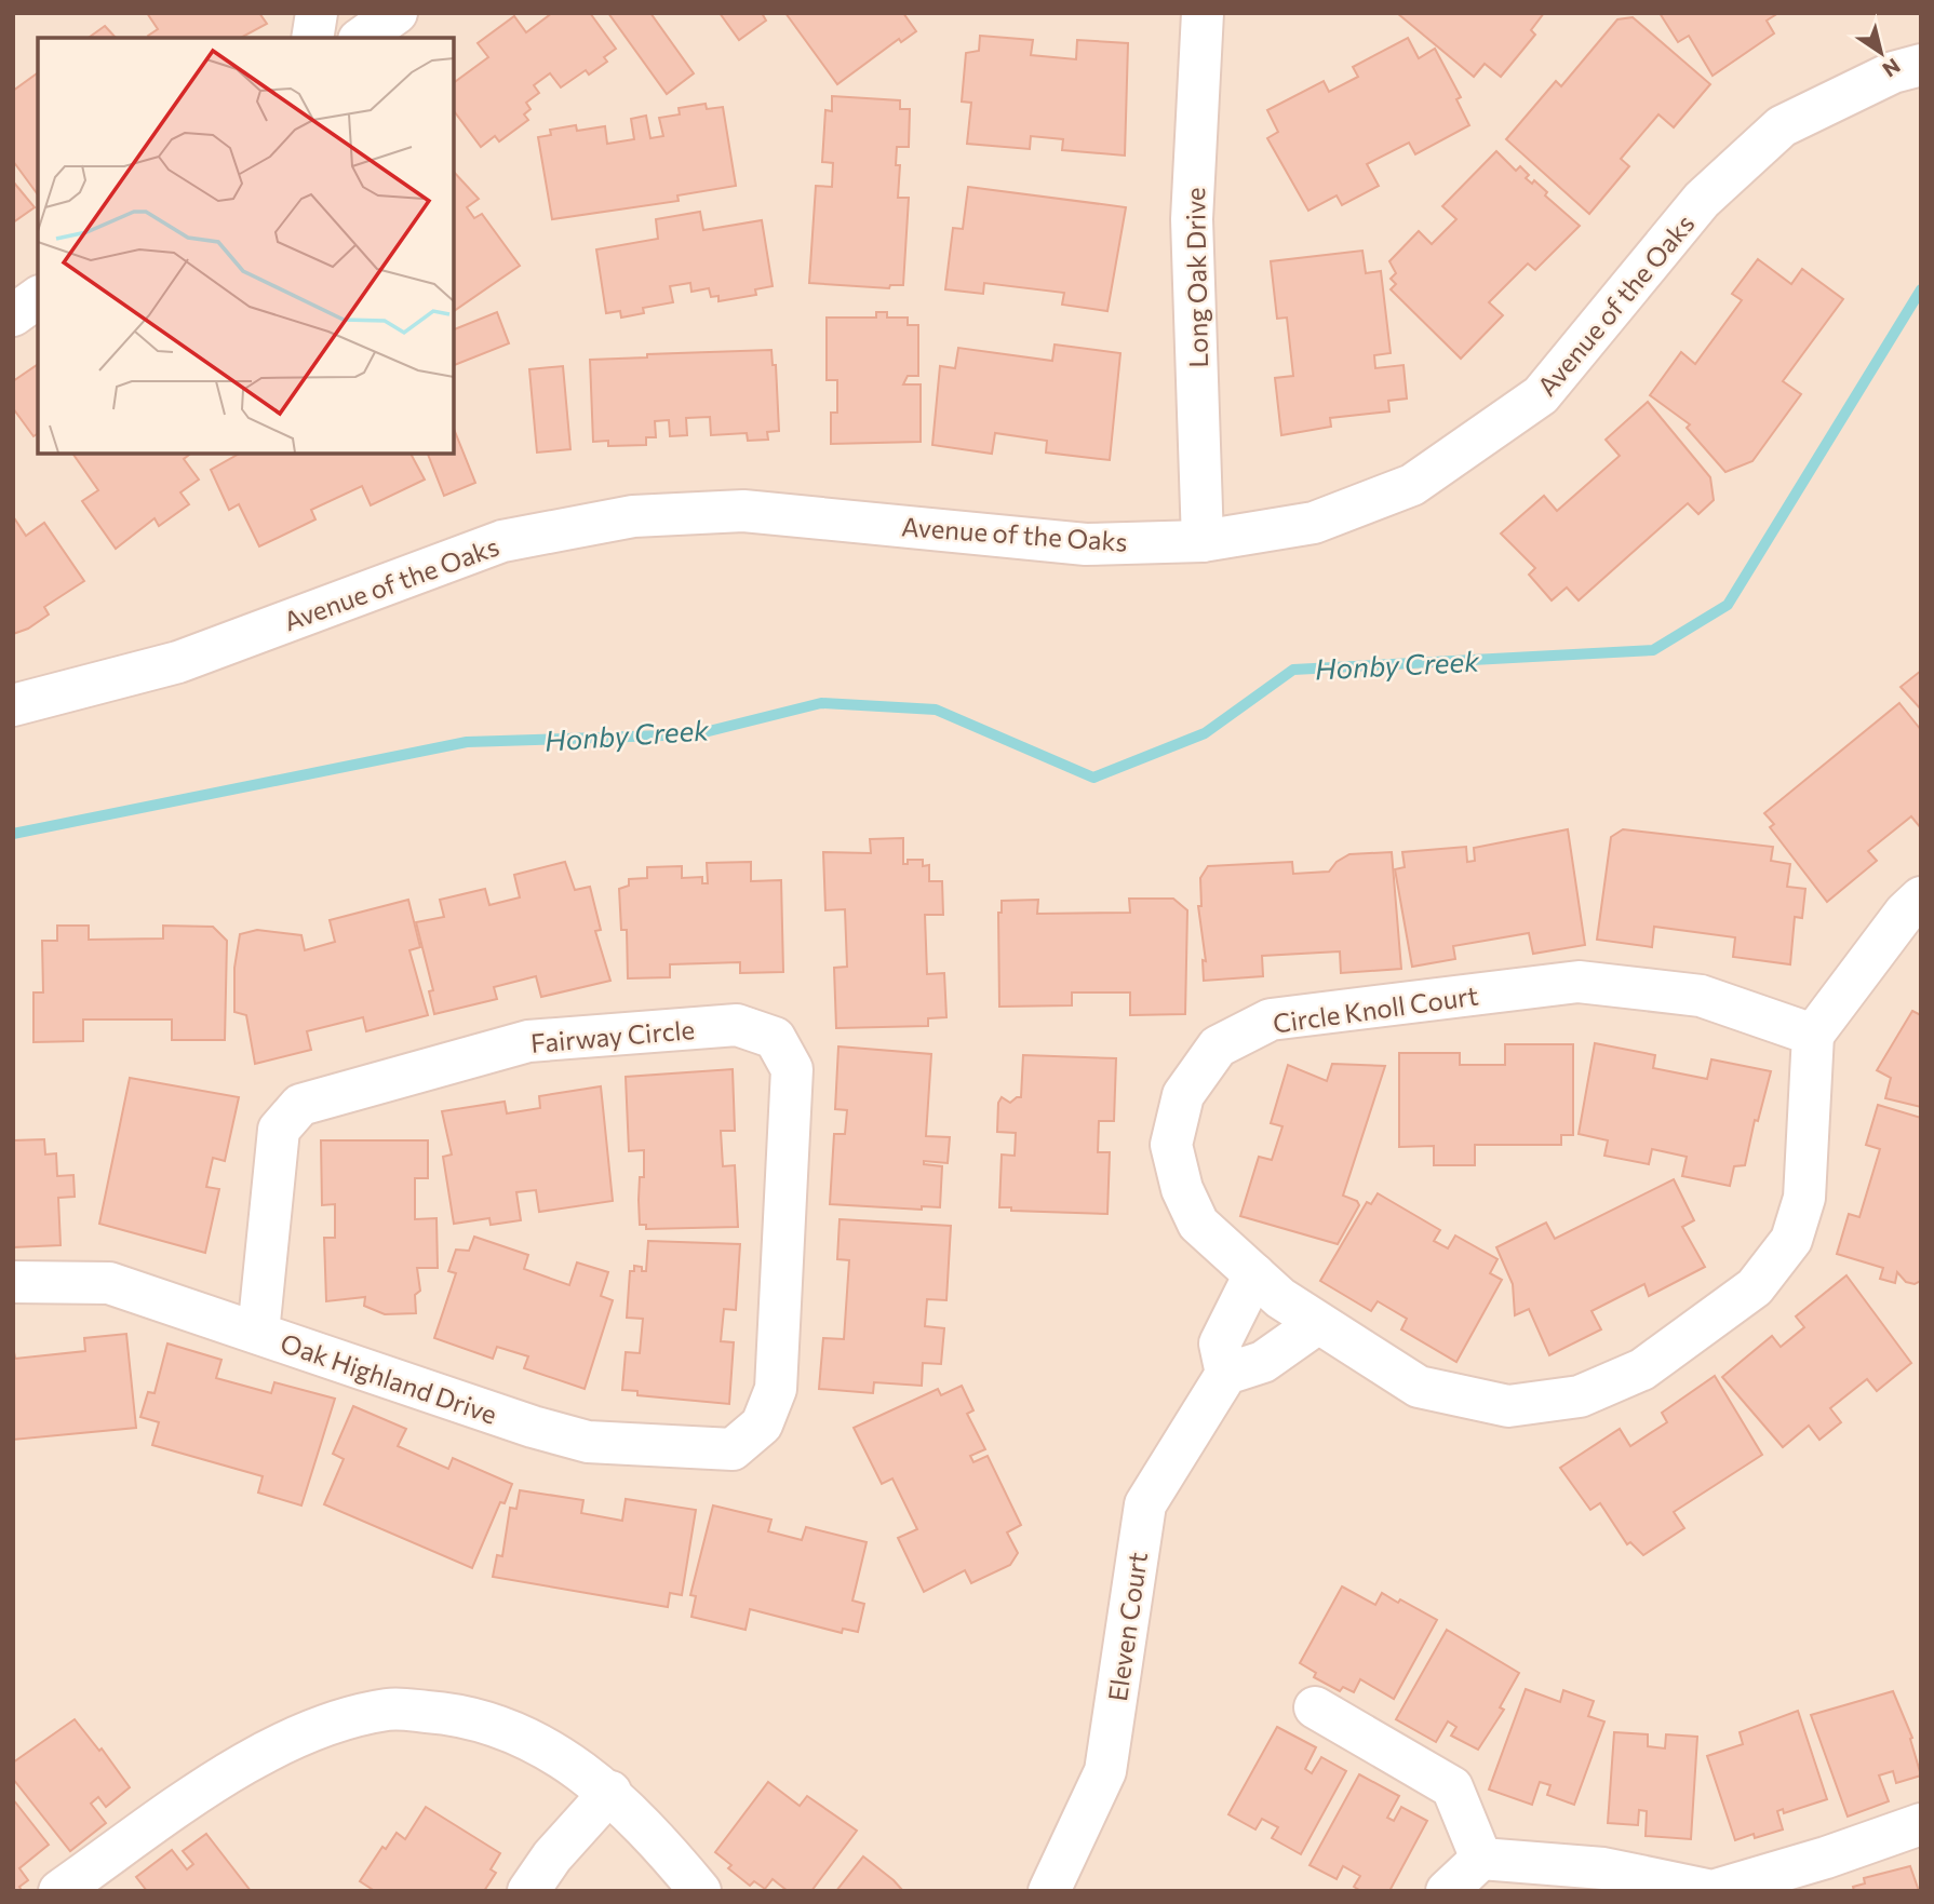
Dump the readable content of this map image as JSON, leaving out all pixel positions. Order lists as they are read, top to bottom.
{
  "streets": {
    "street": [
      "Long Oak Drive",
      "Avenue of the Oaks",
      "Circle Knoll Court",
      "Fairway Circle",
      "Oak Highland Drive",
      "Eleven Court"
    ]
  },
  "crossings": [
    ["Long Oak Drive", "Avenue of the Oaks"],
    ["Fairway Circle", "Oak Highland Drive"]
  ],
  "water": ["Honby Creek"],
  "north": "bottom right"
}
